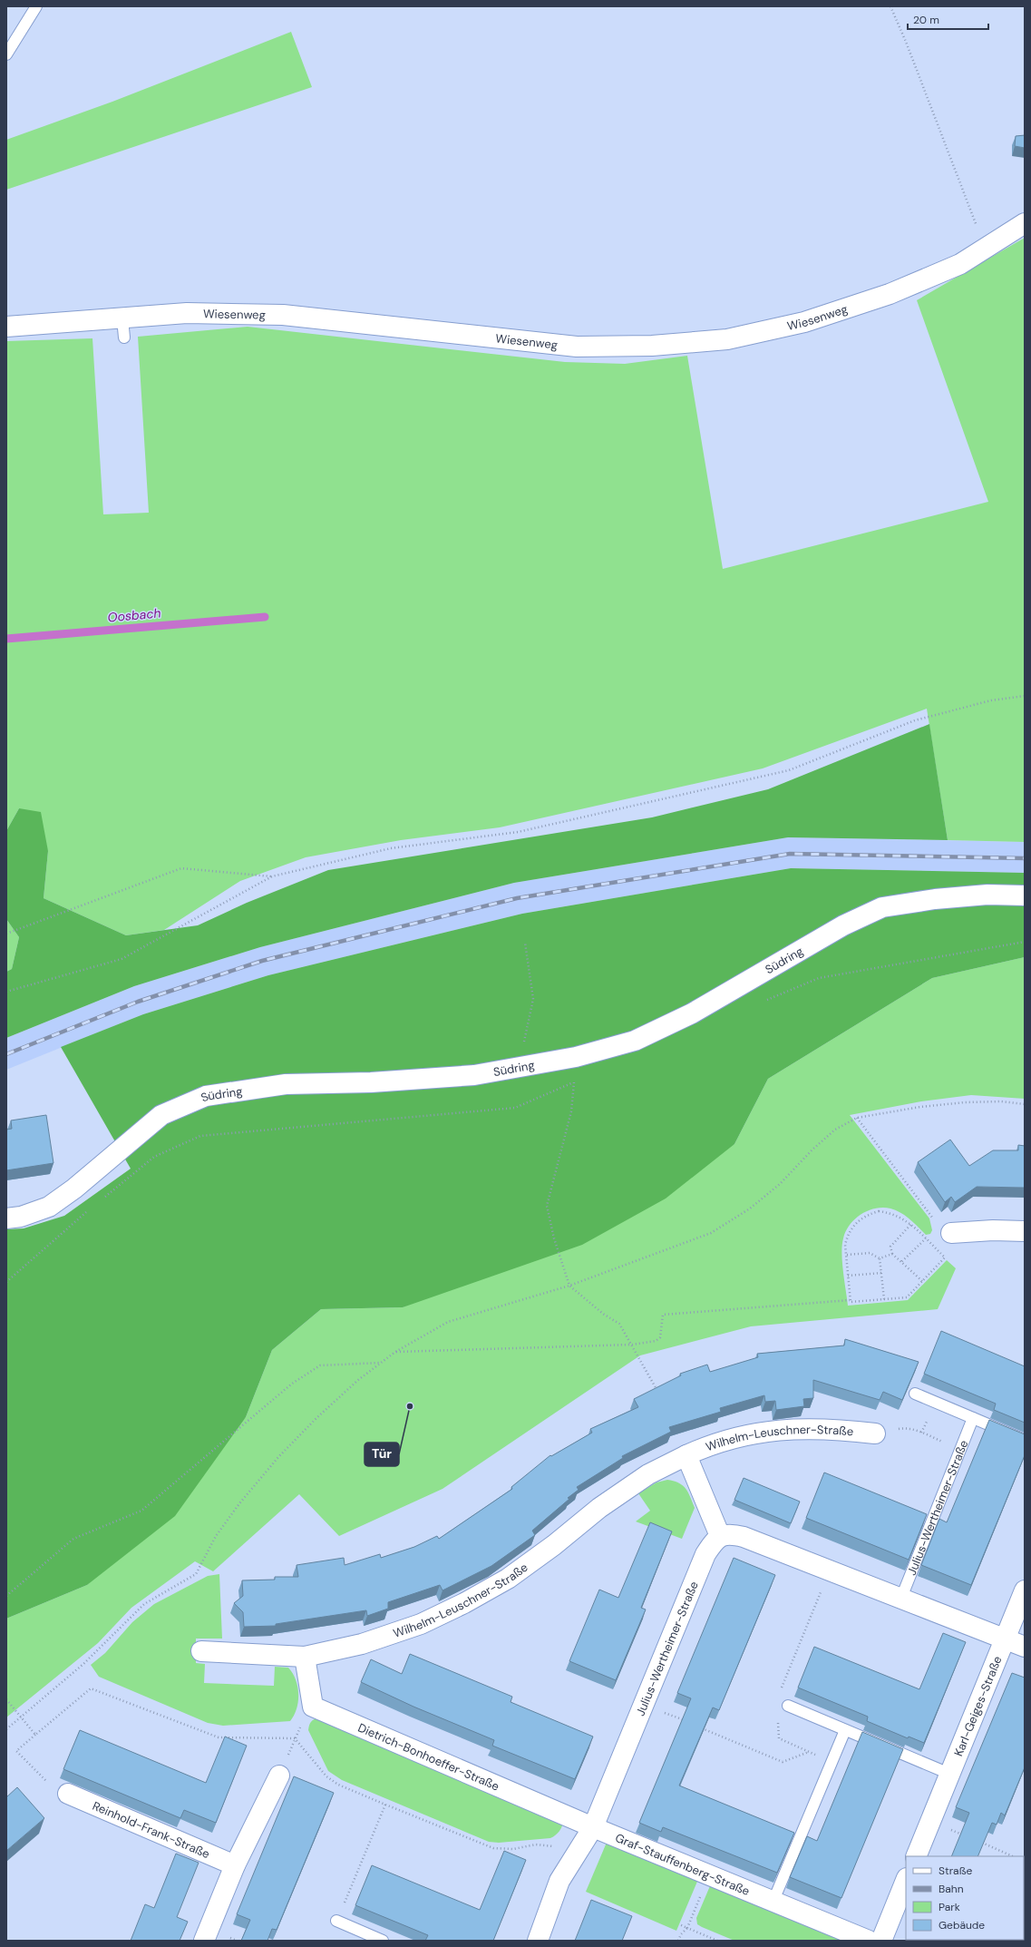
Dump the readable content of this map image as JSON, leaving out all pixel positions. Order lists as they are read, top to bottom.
{
  "streets": {
    "street": [
      "Wiesenweg",
      "Südring",
      "Wilhelm-Leuschner-Straße",
      "Julius-Wertheimer-Straße",
      "Karl-Geiges-Straße",
      "Dietrich-Bonhoeffer-Straße",
      "Reinhold-Frank-Straße",
      "Graf-Stauffenberg-Straße"
    ]
  },
  "crossings": [
    ["Julius-Wertheimer-Straße", "Dietrich-Bonhoeffer-Straße"],
    ["Julius-Wertheimer-Straße", "Graf-Stauffenberg-Straße"],
    ["Dietrich-Bonhoeffer-Straße", "Graf-Stauffenberg-Straße"]
  ],
  "water": ["Oosbach"],
  "places": ["Tür"],
  "legend": [
    "Straße",
    "Bahn",
    "Park",
    "Gebäude"
  ],
  "scale_bar": "20 m"
}
